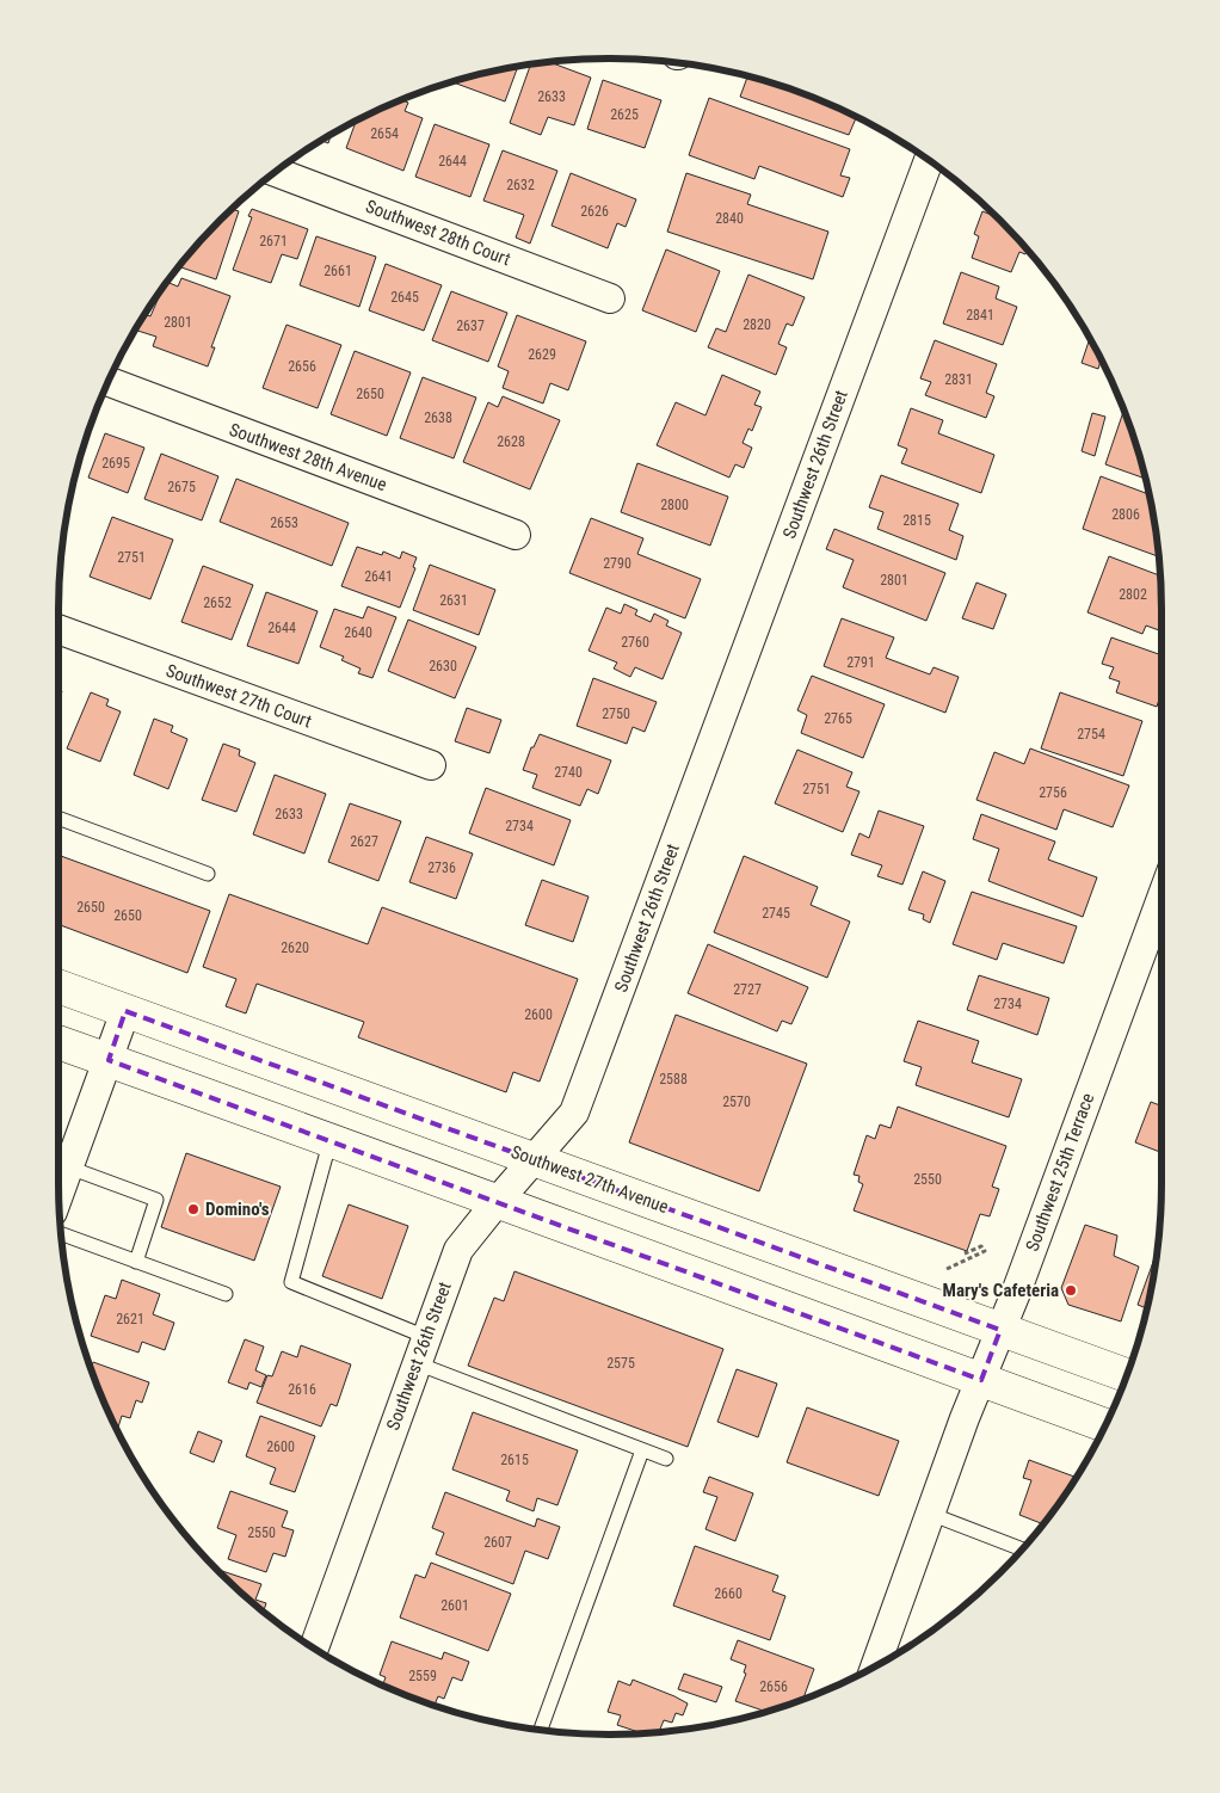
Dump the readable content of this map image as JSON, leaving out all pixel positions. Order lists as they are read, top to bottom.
{
  "streets": {
    "highway": ["Southwest 27th Avenue"],
    "street": [
      "Southwest 28th Court",
      "Southwest 28th Avenue",
      "Southwest 26th Street",
      "Southwest 27th Court",
      "Southwest 25th Terrace"
    ]
  },
  "crossings": [
    ["Southwest 26th Street", "Southwest 27th Avenue"],
    ["Southwest 25th Terrace", "Southwest 27th Avenue"]
  ],
  "places": ["Domino's", "Mary's Cafeteria"],
  "house_numbers": [
    "2633",
    "2625",
    "2654",
    "2644",
    "2632",
    "2626",
    "2840",
    "2671",
    "2661",
    "2645",
    "2841",
    "2801",
    "2820",
    "2637",
    "2629",
    "2656",
    "2831",
    "2650",
    "2638",
    "2628",
    "2695",
    "2675",
    "2800",
    "2806",
    "2815",
    "2653",
    "2751",
    "2790",
    "2641",
    "2801",
    "2802",
    "2631",
    "2652",
    "2644",
    "2640",
    "2760",
    "2791",
    "2630",
    "2750",
    "2765",
    "2754",
    "2740",
    "2751",
    "2756",
    "2633",
    "2734",
    "2627",
    "2736",
    "2650",
    "2745",
    "2650",
    "2620",
    "2727",
    "2734",
    "2600",
    "2588",
    "2570",
    "2550",
    "2621",
    "2575",
    "2616",
    "2600",
    "2615",
    "2550",
    "2607",
    "2660",
    "2601",
    "2559",
    "2656"
  ]
}
